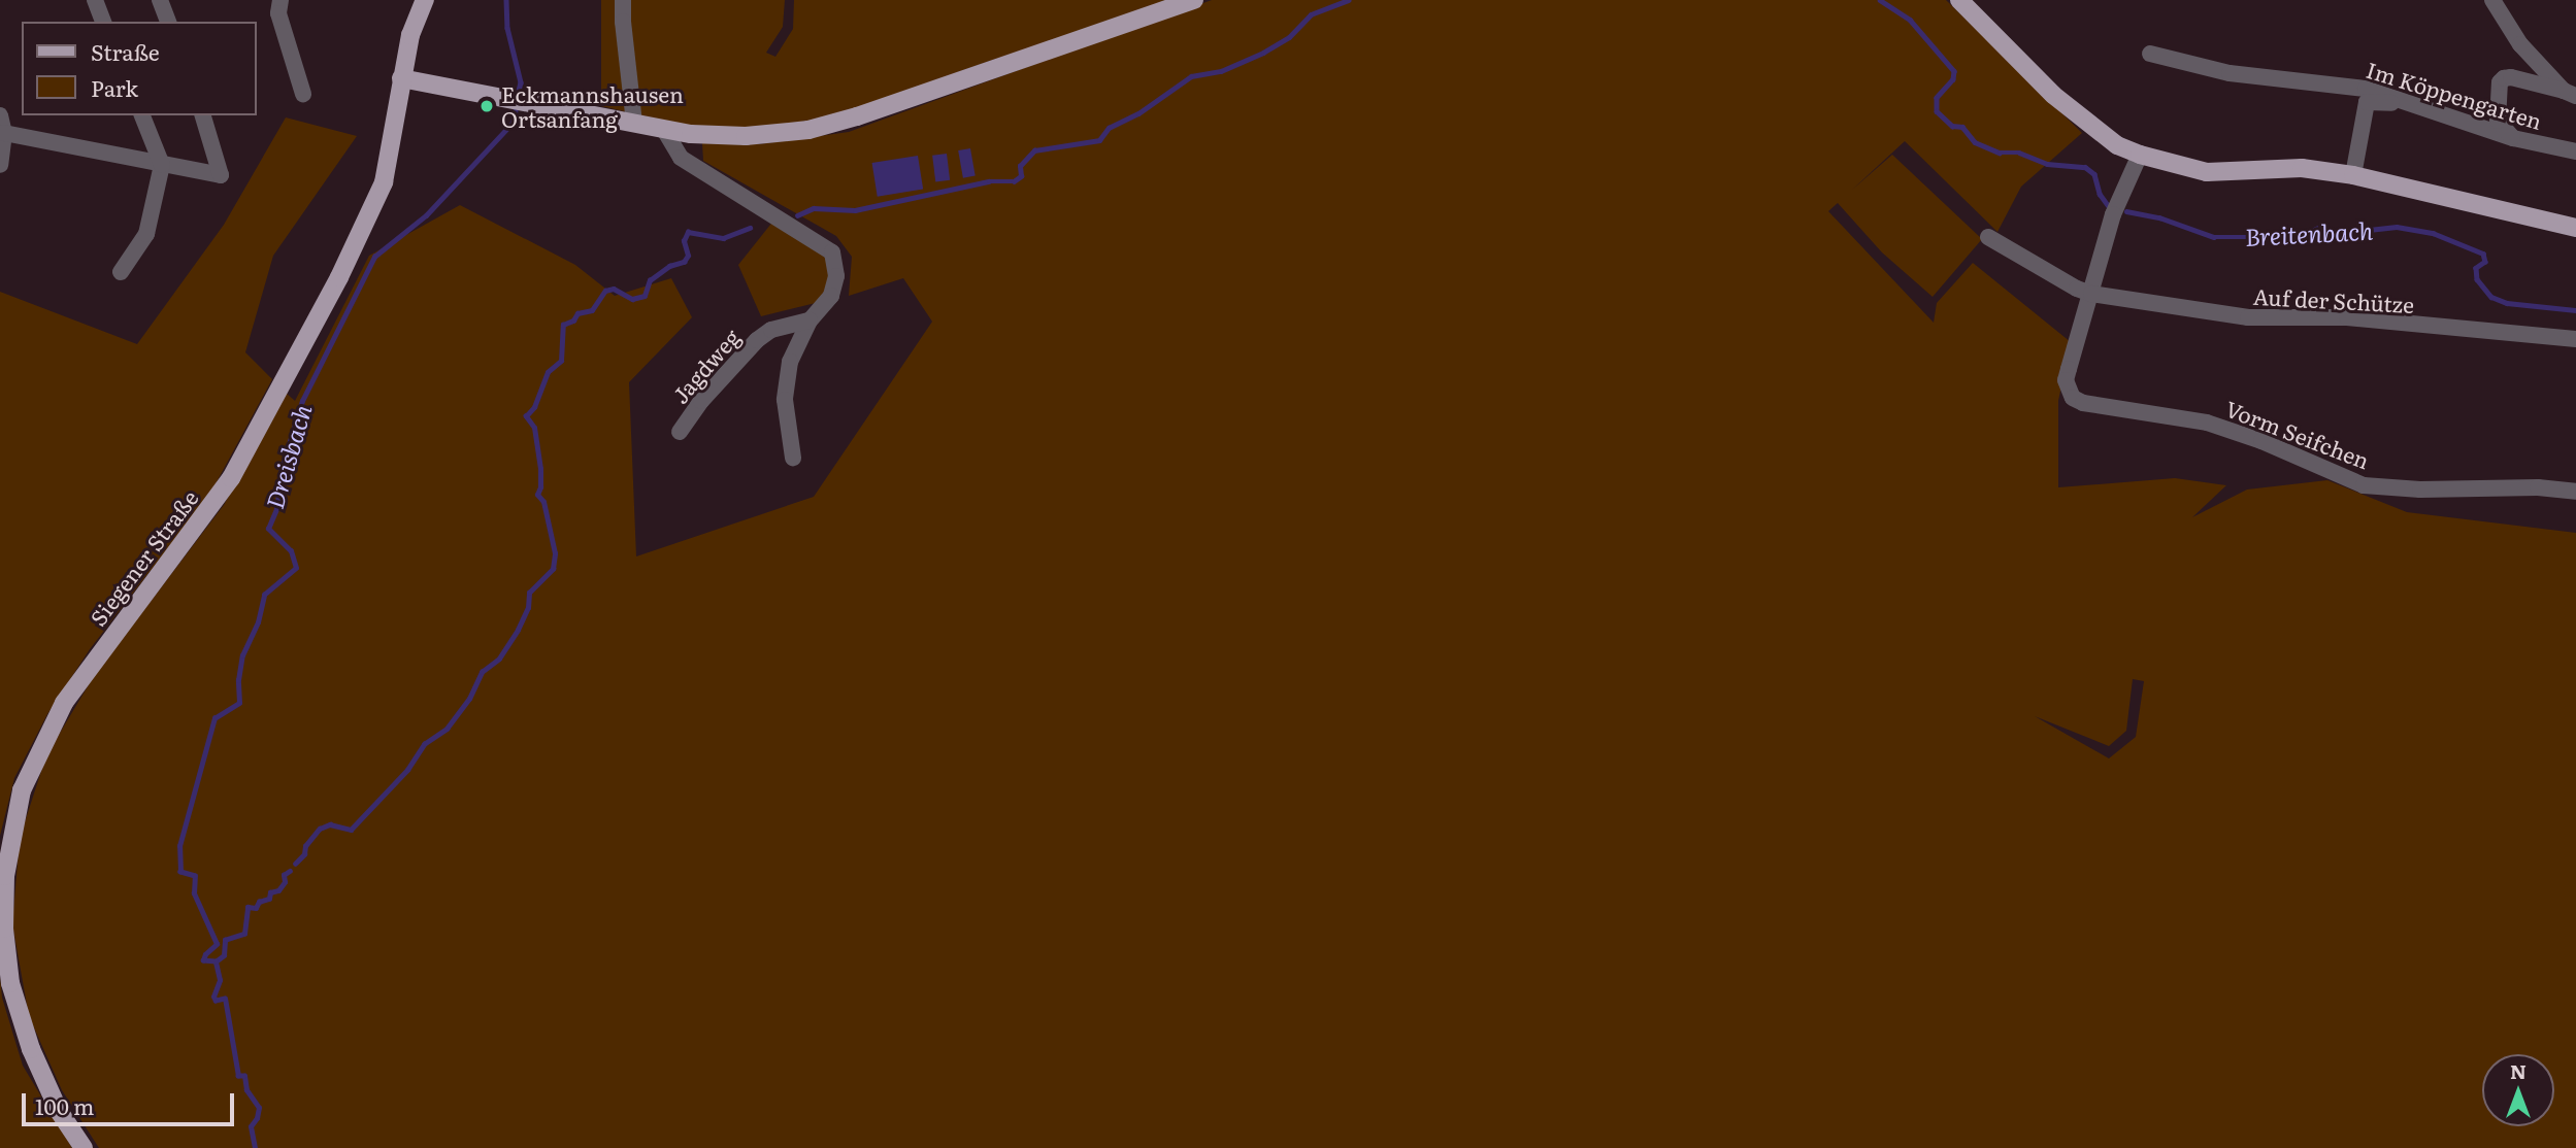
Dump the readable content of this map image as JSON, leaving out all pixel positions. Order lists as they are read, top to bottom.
{
  "streets": {
    "main road": ["Siegener Straße"],
    "street": [
      "Im Köppengarten",
      "Auf der Schütze",
      "Jagdweg",
      "Vorm Seifchen"
    ]
  },
  "crossings": [
    ["Auf der Schütze", "Vorm Seifchen"]
  ],
  "water": ["Breitenbach", "Dreisbach"],
  "places": ["Eckmannshausen Ortsanfang"],
  "legend": ["Straße", "Park"],
  "scale_bar": "100 m",
  "north": "top"
}
